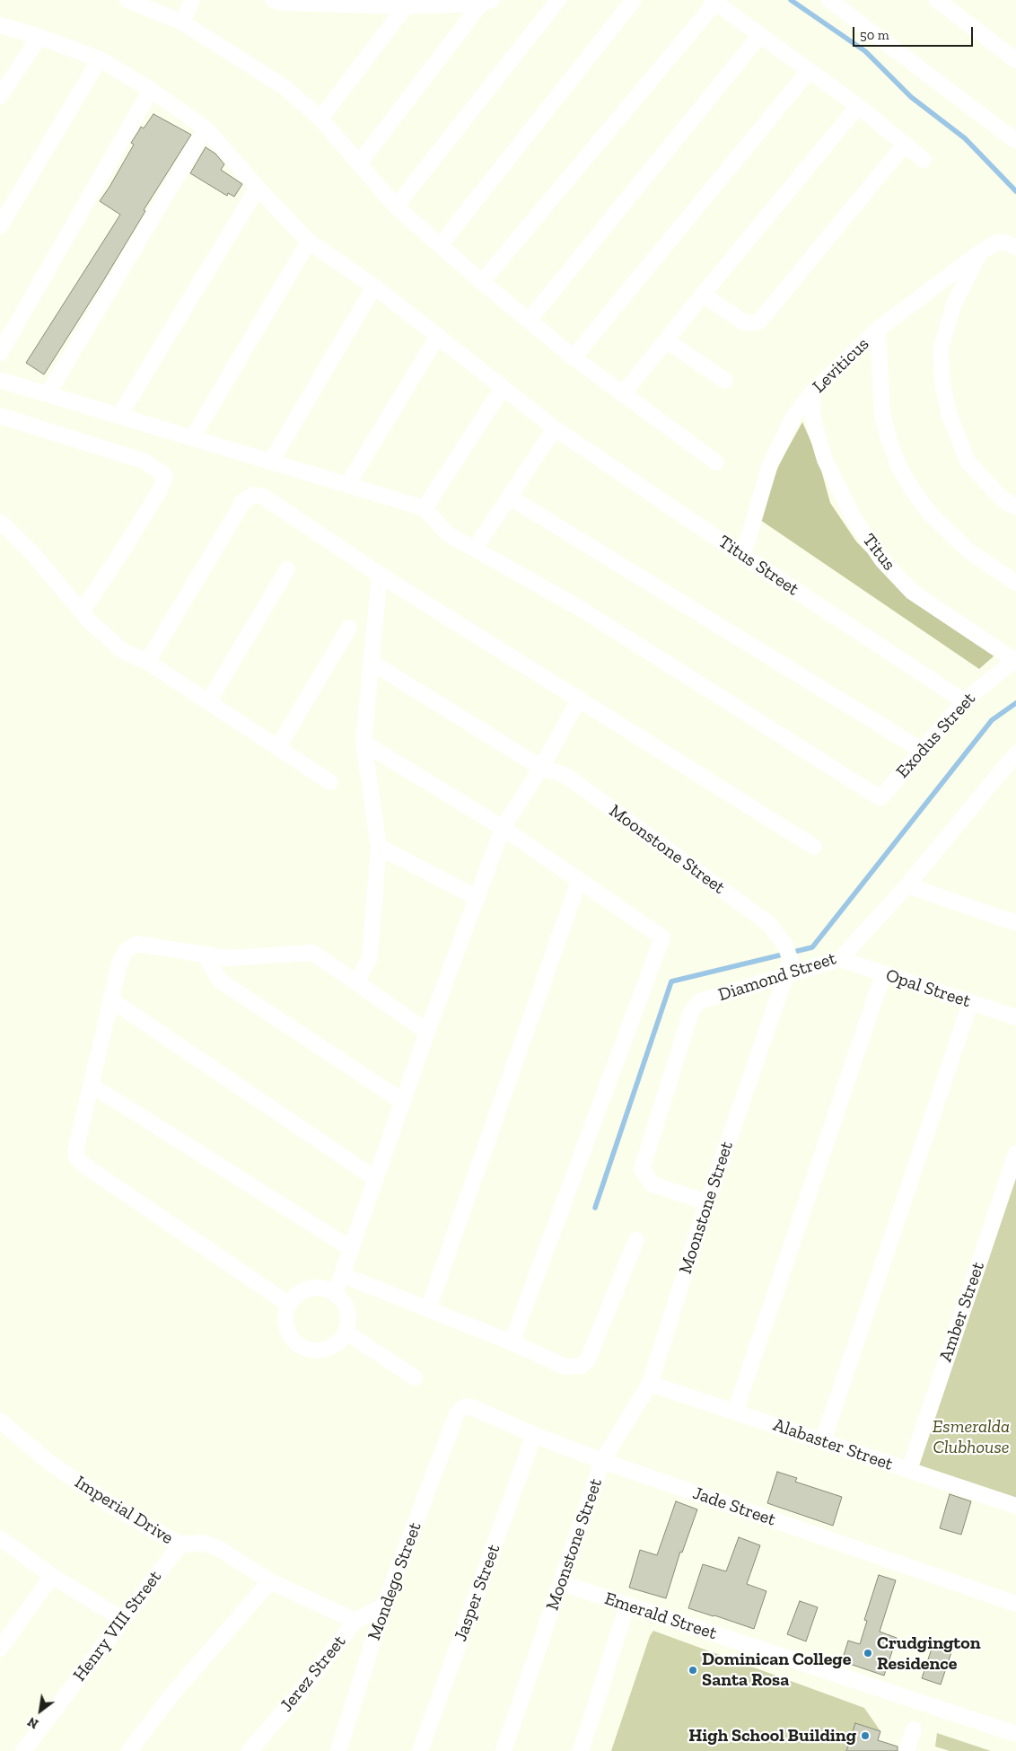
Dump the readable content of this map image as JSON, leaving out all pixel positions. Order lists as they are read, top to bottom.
{
  "streets": {
    "street": [
      "Leviticus",
      "Titus",
      "Titus Street",
      "Exodus Street",
      "Moonstone Street",
      "Diamond Street",
      "Opal Street",
      "Amber Street",
      "Alabaster Street",
      "Jade Street",
      "Imperial Drive",
      "Mondego Street",
      "Jasper Street",
      "Emerald Street",
      "Henry VIII Street",
      "Jerez Street"
    ]
  },
  "crossings": [
    ["Leviticus", "Titus"],
    ["Leviticus", "Titus Street"],
    ["Titus", "Exodus Street"],
    ["Titus Street", "Exodus Street"],
    ["Moonstone Street", "Diamond Street"],
    ["Moonstone Street", "Alabaster Street"],
    ["Moonstone Street", "Jade Street"],
    ["Moonstone Street", "Emerald Street"],
    ["Diamond Street", "Opal Street"],
    ["Amber Street", "Alabaster Street"],
    ["Jade Street", "Mondego Street"],
    ["Jade Street", "Jasper Street"],
    ["Imperial Drive", "Henry VIII Street"],
    ["Imperial Drive", "Jerez Street"],
    ["Mondego Street", "Jerez Street"]
  ],
  "parks": ["Esmeralda Clubhouse"],
  "places": ["Crudgington Residence", "Dominican College Santa Rosa", "High School Building"],
  "scale_bar": "50 m",
  "north": "bottom left"
}
